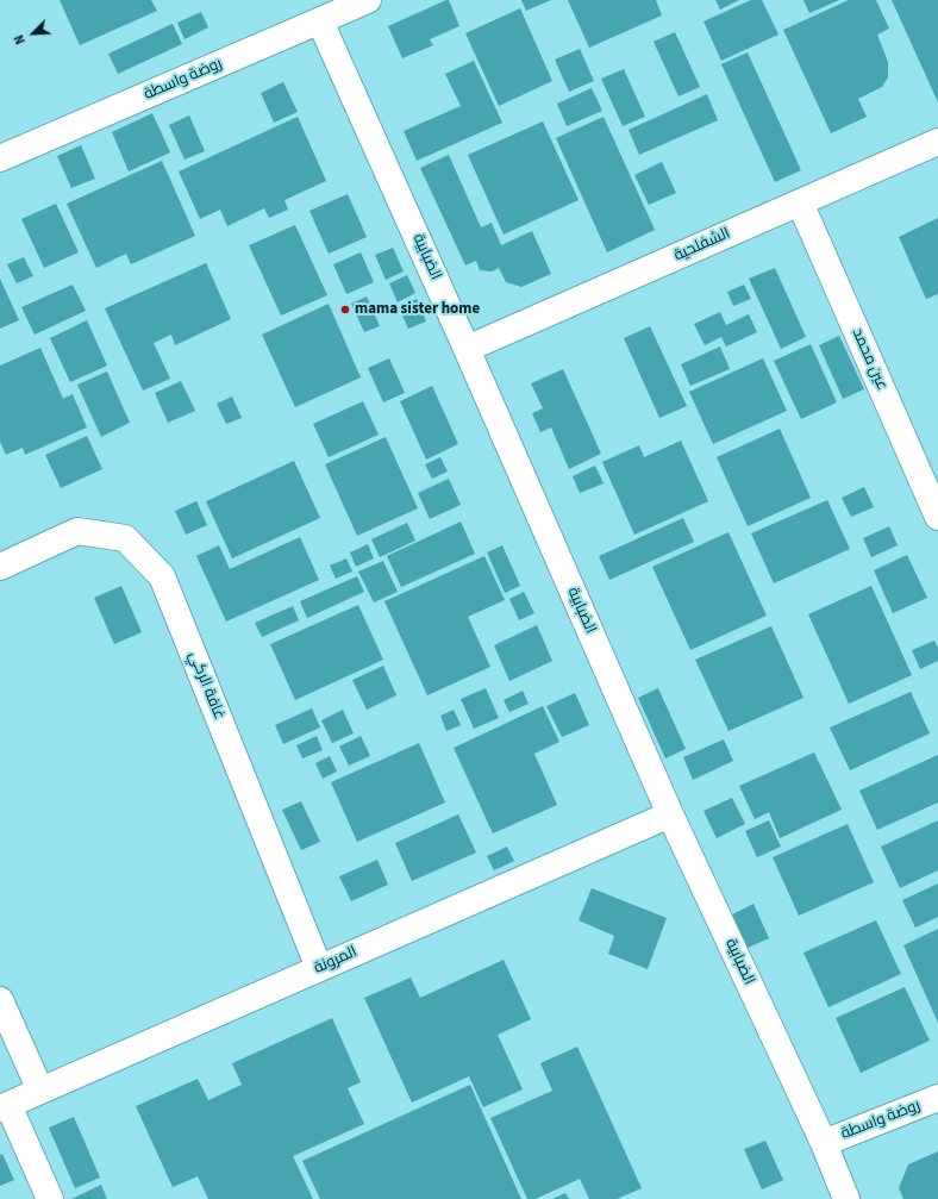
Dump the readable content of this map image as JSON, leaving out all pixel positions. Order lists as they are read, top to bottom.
{
  "streets": {
    "street": [
      "روضة واسطة",
      "الشفلحية",
      "الضبابية",
      "عين محمد",
      "غافة الركي",
      "المرونة"
    ]
  },
  "crossings": [
    ["روضة واسطة", "الضبابية"],
    ["الشفلحية", "الضبابية"],
    ["الشفلحية", "عين محمد"],
    ["الضبابية", "المرونة"],
    ["غافة الركي", "المرونة"]
  ],
  "places": ["mama sister home"],
  "north": "bottom left"
}
